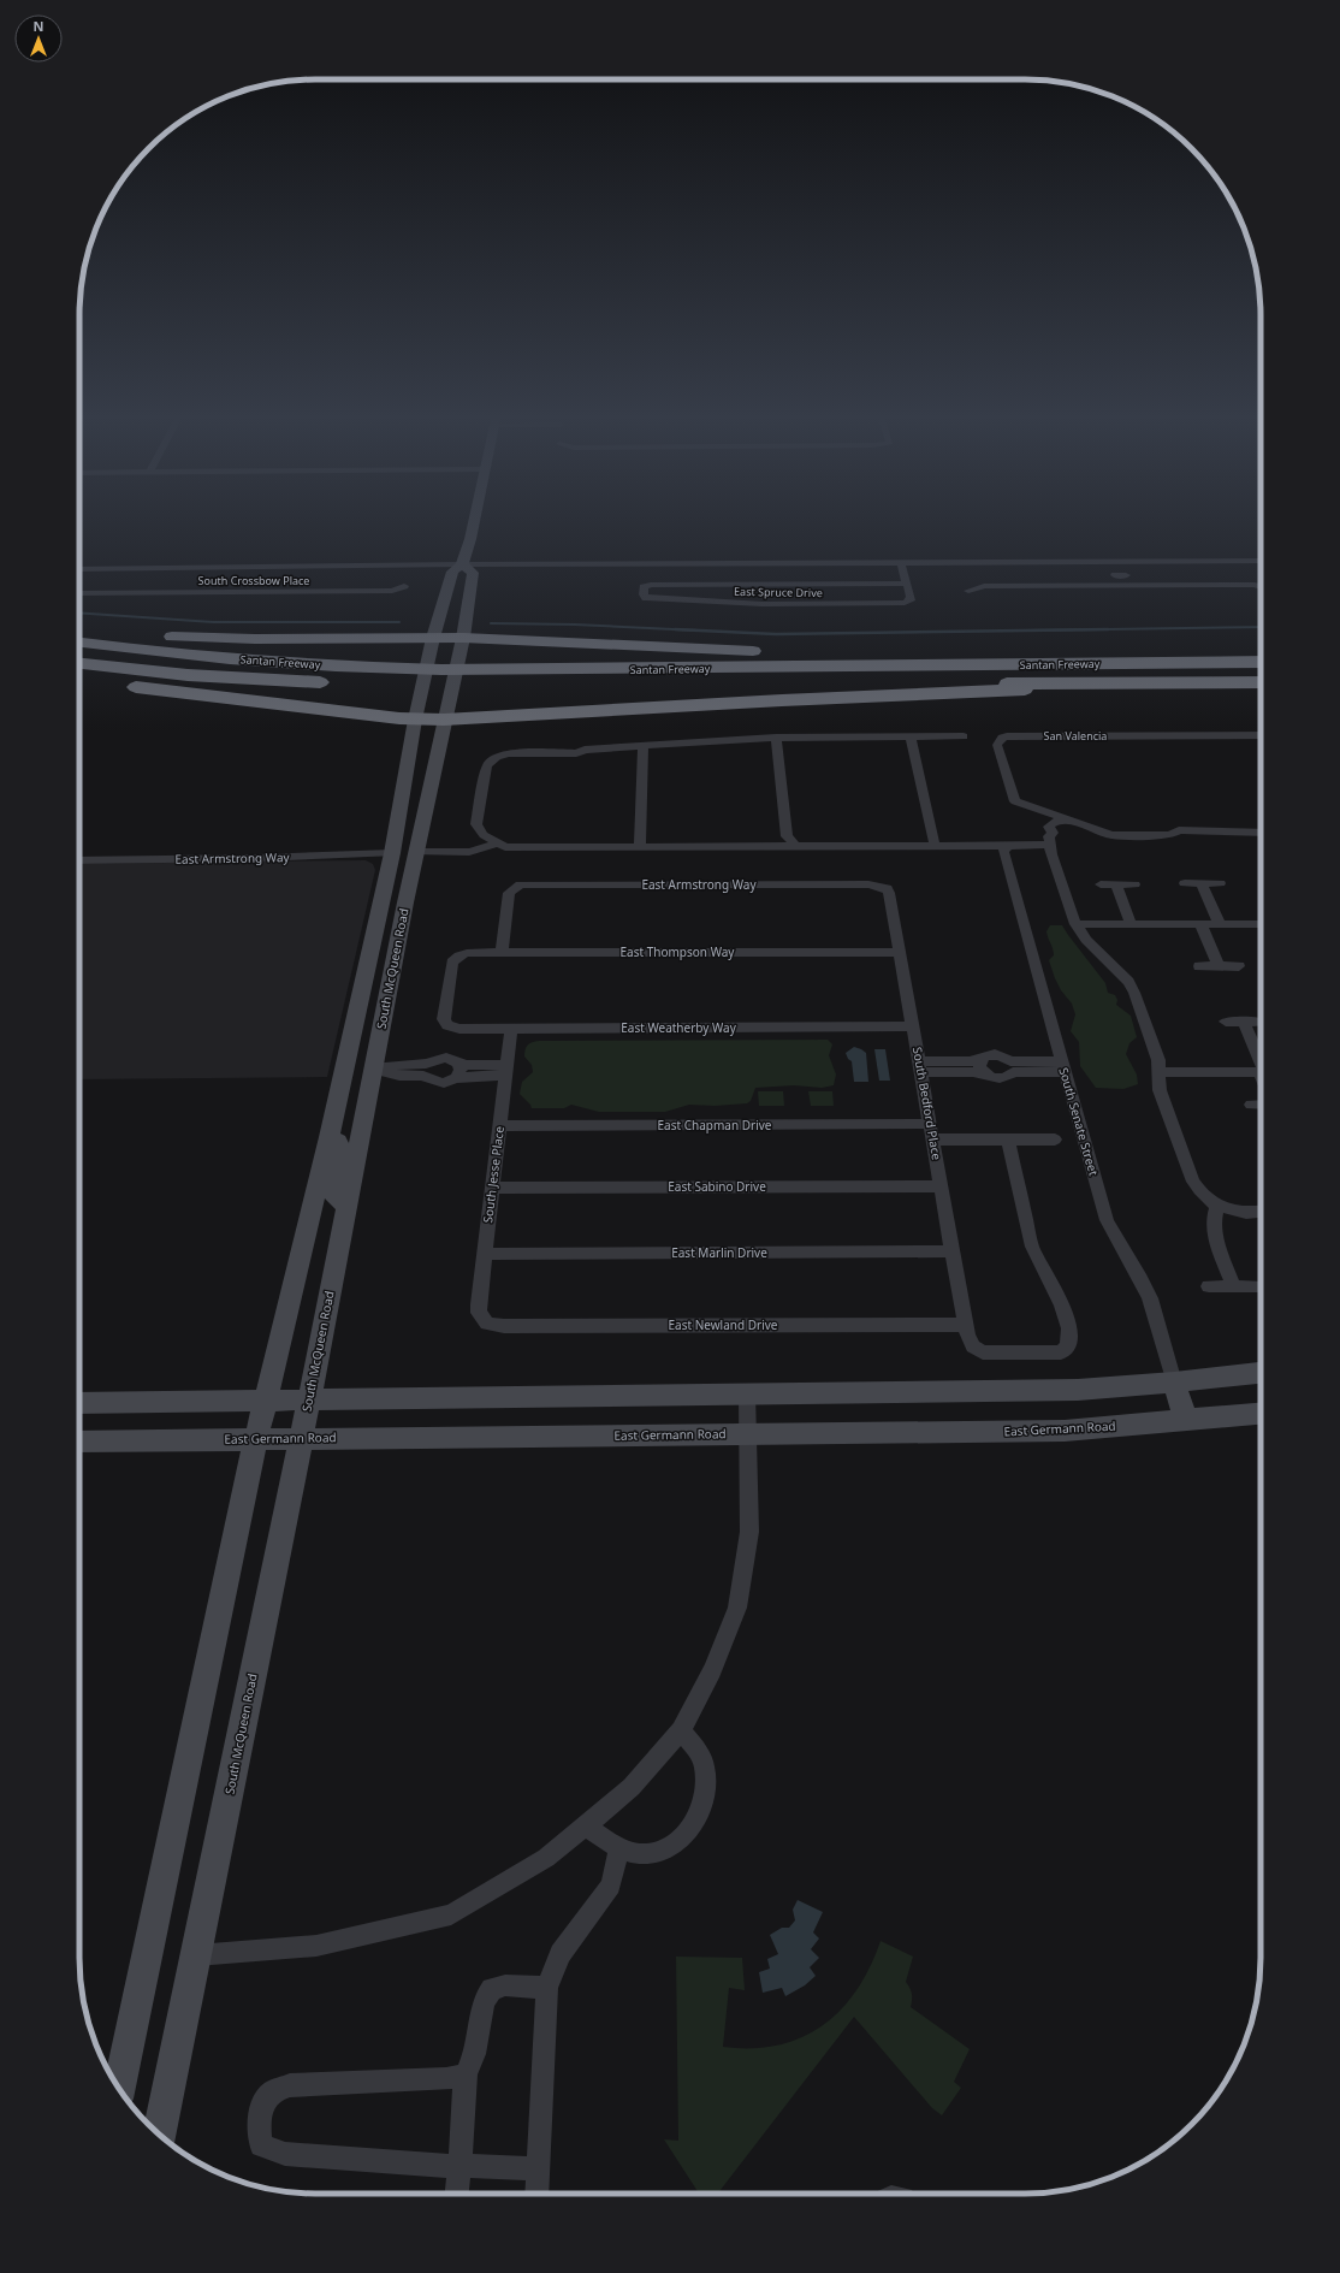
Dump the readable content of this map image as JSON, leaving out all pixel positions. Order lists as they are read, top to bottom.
{
  "streets": {
    "highway": ["Santan Freeway"],
    "main road": ["South McQueen Road", "East Germann Road"],
    "street": [
      "South Crossbow Place",
      "East Spruce Drive",
      "San Valencia",
      "East Armstrong Way",
      "East Thompson Way",
      "East Weatherby Way",
      "South Bedford Place",
      "South Senate Street",
      "East Chapman Drive",
      "South Jesse Place",
      "East Sabino Drive",
      "East Marlin Drive",
      "East Newland Drive"
    ]
  },
  "crossings": [
    ["East Armstrong Way", "East Thompson Way"],
    ["East Armstrong Way", "South McQueen Road"],
    ["East Armstrong Way", "South Bedford Place"],
    ["East Thompson Way", "East Weatherby Way"],
    ["East Thompson Way", "South Bedford Place"],
    ["South McQueen Road", "East Germann Road"],
    ["East Weatherby Way", "South Bedford Place"],
    ["East Weatherby Way", "South Jesse Place"],
    ["South Bedford Place", "East Chapman Drive"],
    ["South Bedford Place", "East Sabino Drive"],
    ["South Bedford Place", "East Marlin Drive"],
    ["South Bedford Place", "East Newland Drive"],
    ["East Chapman Drive", "South Jesse Place"],
    ["South Jesse Place", "East Sabino Drive"],
    ["South Jesse Place", "East Marlin Drive"],
    ["South Jesse Place", "East Newland Drive"]
  ],
  "north": "top"
}
